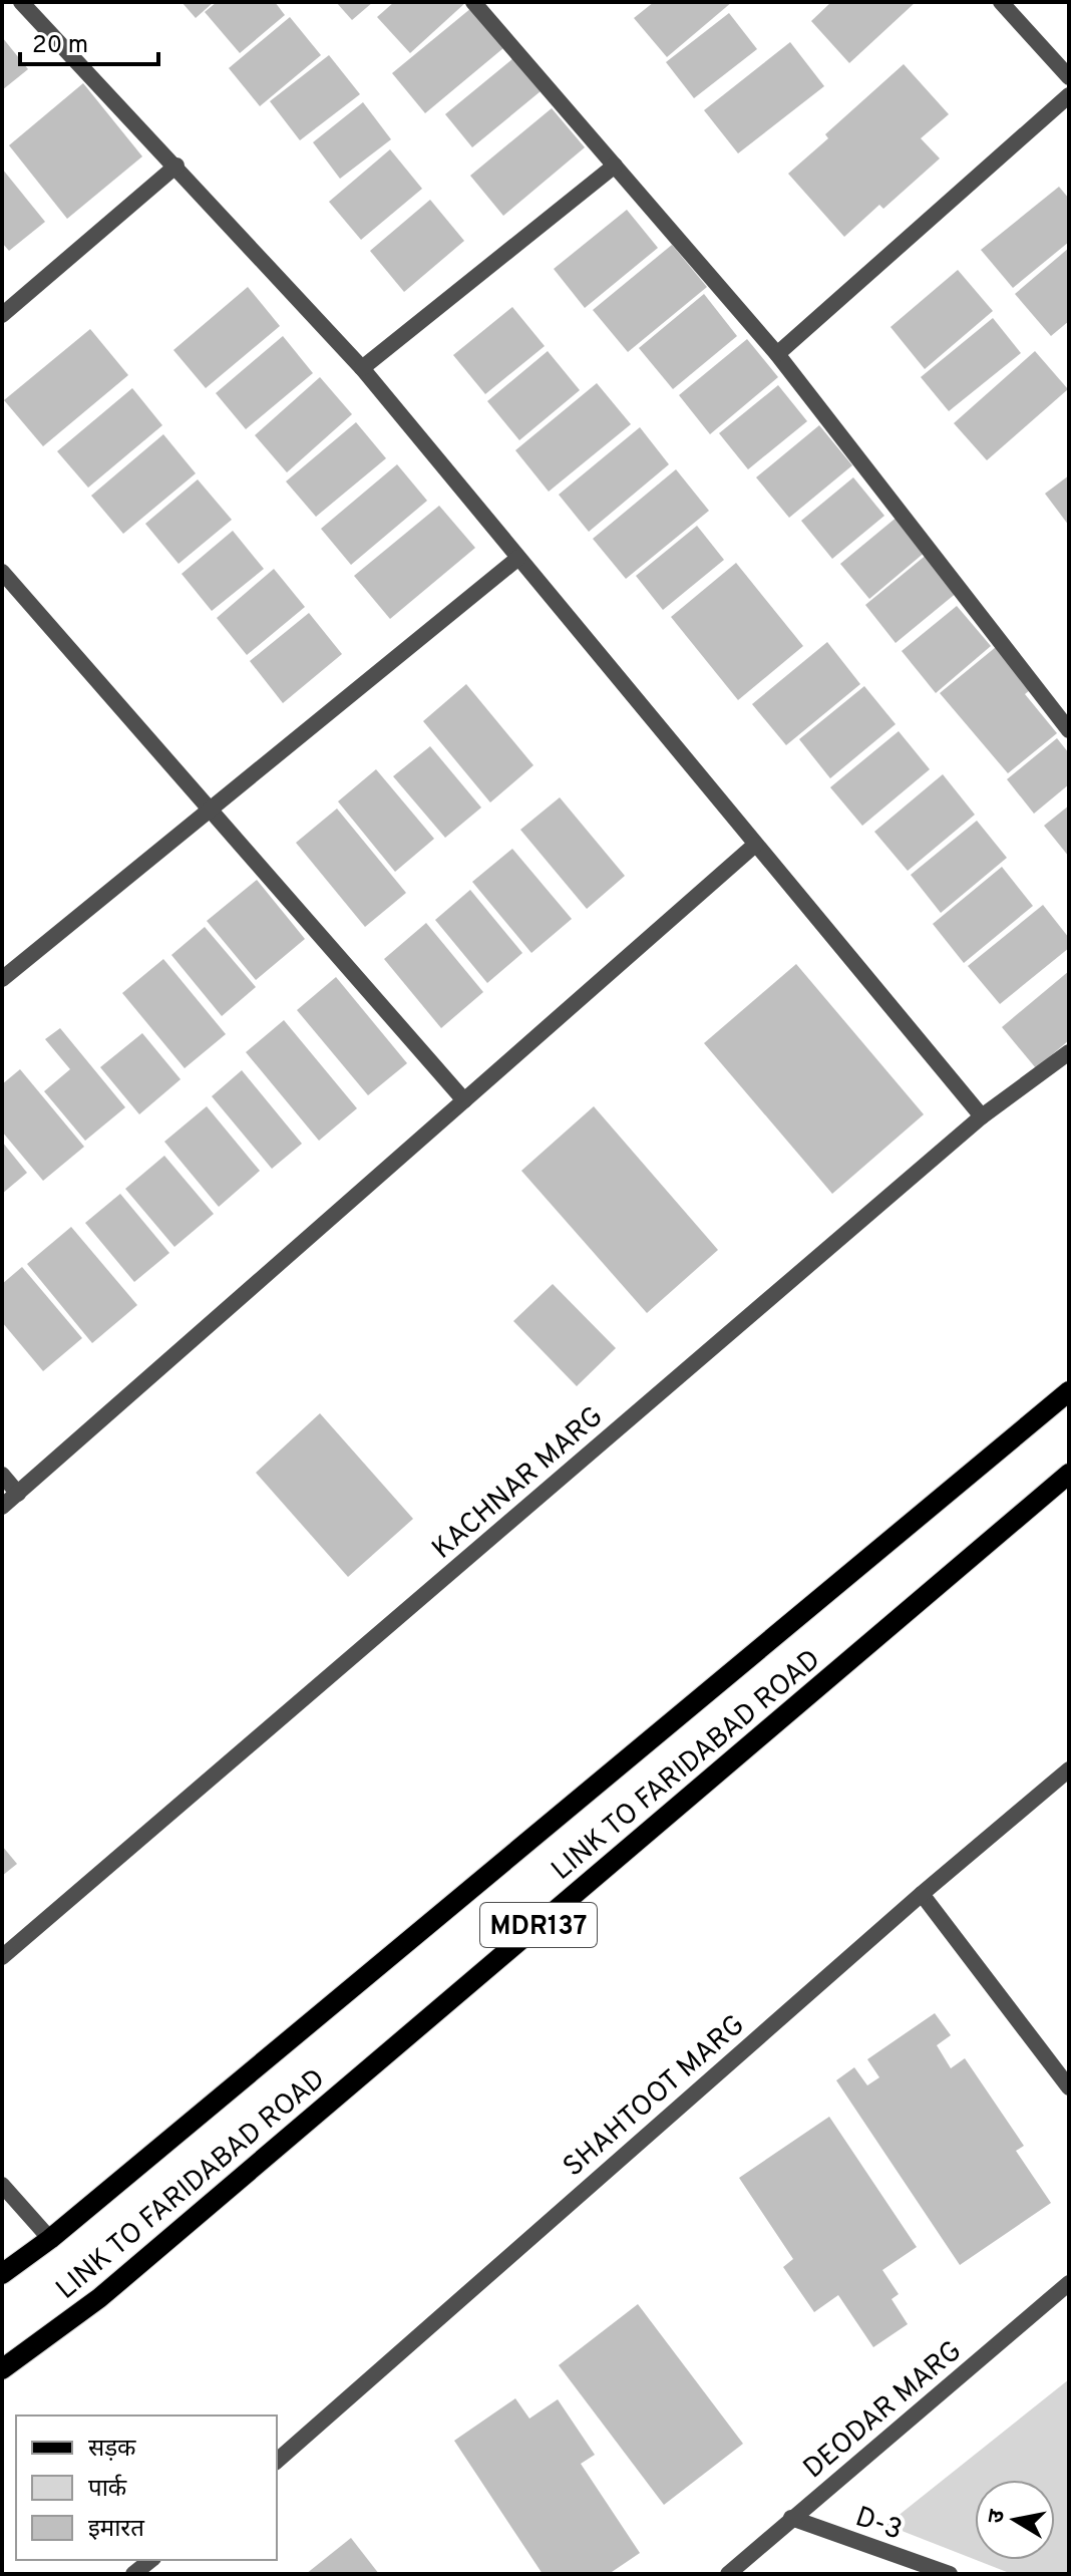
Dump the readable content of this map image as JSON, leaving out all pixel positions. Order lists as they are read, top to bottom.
{
  "streets": {
    "main road": ["LINK TO FARIDABAD ROAD", "MDR137"],
    "street": [
      "KACHNAR MARG",
      "SHAHTOOT MARG",
      "DEODAR MARG",
      "D-3"
    ]
  },
  "crossings": [
    ["DEODAR MARG", "D-3"]
  ],
  "legend": ["सड़क", "पार्क", "इमारत"],
  "scale_bar": "20 m",
  "north": "left"
}
